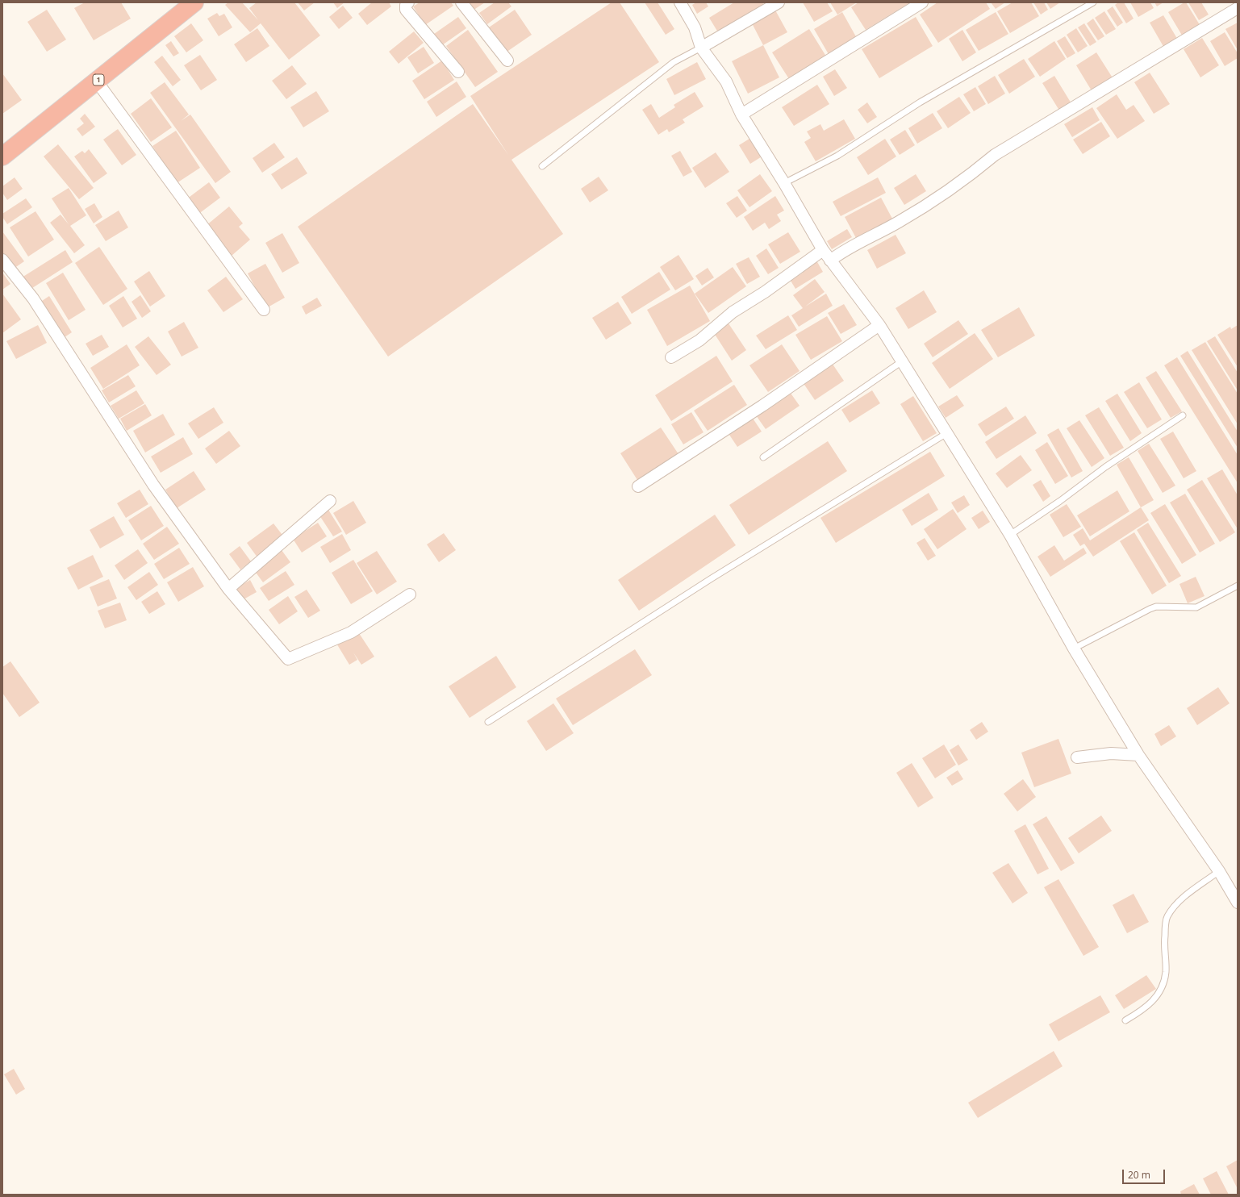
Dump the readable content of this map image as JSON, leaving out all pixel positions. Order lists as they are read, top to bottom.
{
  "streets": {
    "highway": ["1"]
  },
  "scale_bar": "20 m"
}
